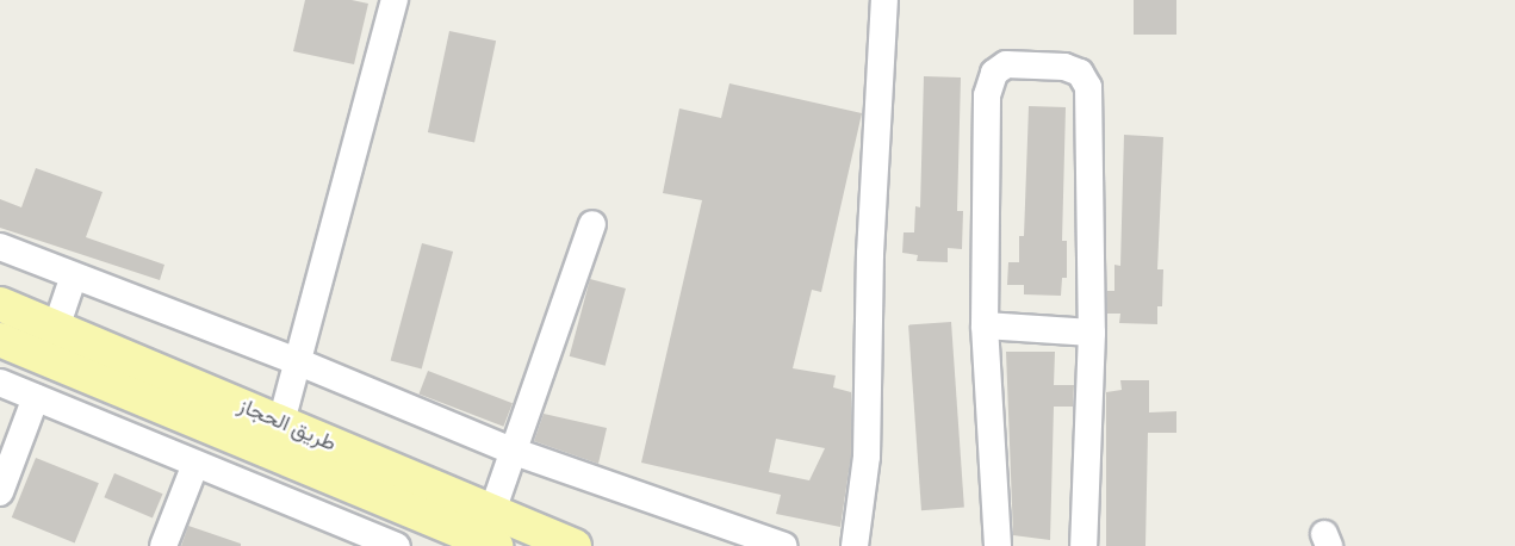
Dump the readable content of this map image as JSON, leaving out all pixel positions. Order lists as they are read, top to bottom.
{
  "streets": {
    "main road": ["طريق الحجاز"]
  }
}
